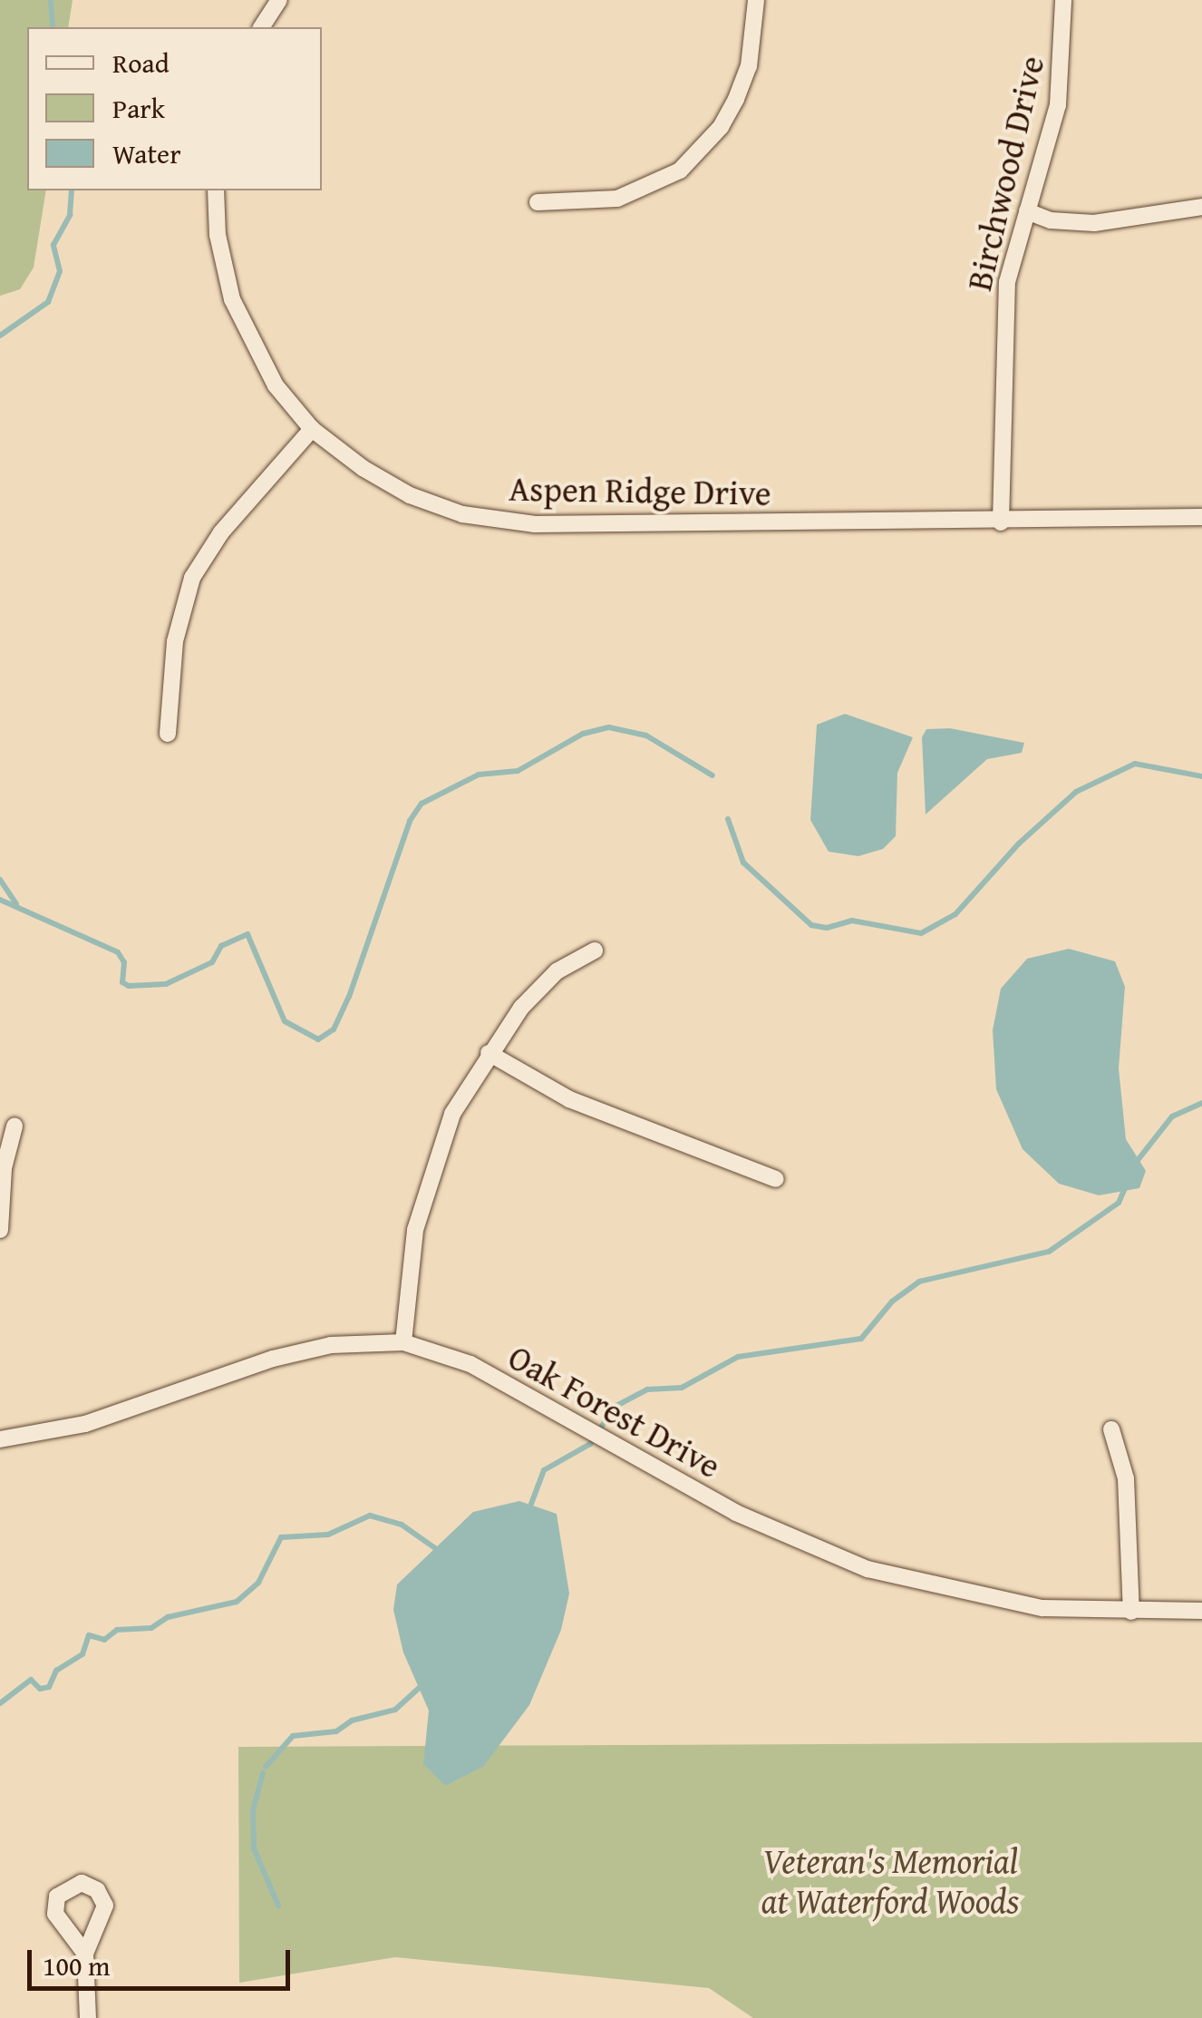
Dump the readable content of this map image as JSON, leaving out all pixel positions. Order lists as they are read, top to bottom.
{
  "streets": {
    "street": ["Birchwood Drive", "Aspen Ridge Drive", "Oak Forest Drive"]
  },
  "crossings": [
    ["Birchwood Drive", "Aspen Ridge Drive"]
  ],
  "parks": ["Veteran's Memorial at Waterford Woods"],
  "legend": ["Road", "Park", "Water"],
  "scale_bar": "100 m"
}
